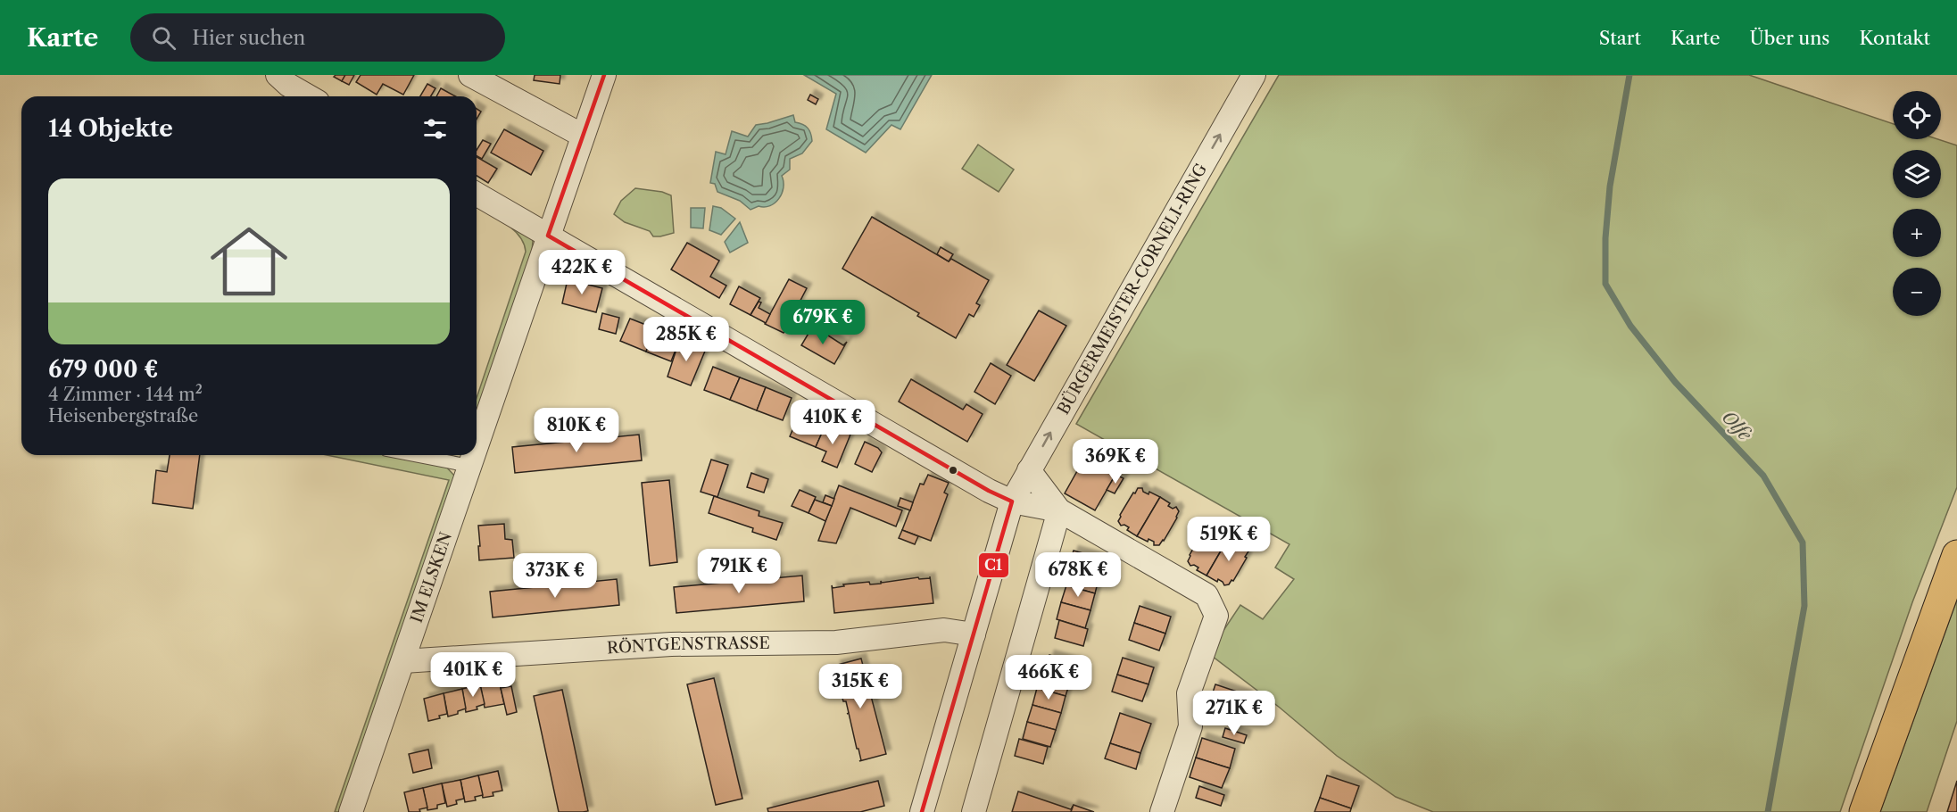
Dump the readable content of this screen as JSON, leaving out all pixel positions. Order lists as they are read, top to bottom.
{
  "streets": {
    "street": ["BÜRGERMEISTER-CORNELI-RING", "IM ELSKEN", "RÖNTGENSTRASSE"]
  },
  "crossings": [
    ["BÜRGERMEISTER-CORNELI-RING", "RÖNTGENSTRASSE"],
    ["IM ELSKEN", "RÖNTGENSTRASSE"]
  ],
  "one_way": ["BÜRGERMEISTER-CORNELI-RING"],
  "water": ["Olfe"],
  "lines": ["transit line C1"],
  "page": {
    "header": "Karte",
    "search": "Hier suchen",
    "nav": [
      "Start",
      "Karte",
      "Über uns",
      "Kontakt"
    ],
    "map_buttons": ["+", "−"],
    "heading": "14 Objekte",
    "list": [
      {
        "name": "679 000 €",
        "note": "4 Zimmer · 144 m² · Heisenbergstraße"
      }
    ],
    "price": [
      "422K €",
      "679K €",
      "285K €",
      "410K €",
      "810K €",
      "369K €",
      "519K €",
      "791K €",
      "678K €",
      "373K €",
      "401K €",
      "466K €",
      "315K €",
      "271K €"
    ]
  }
}
